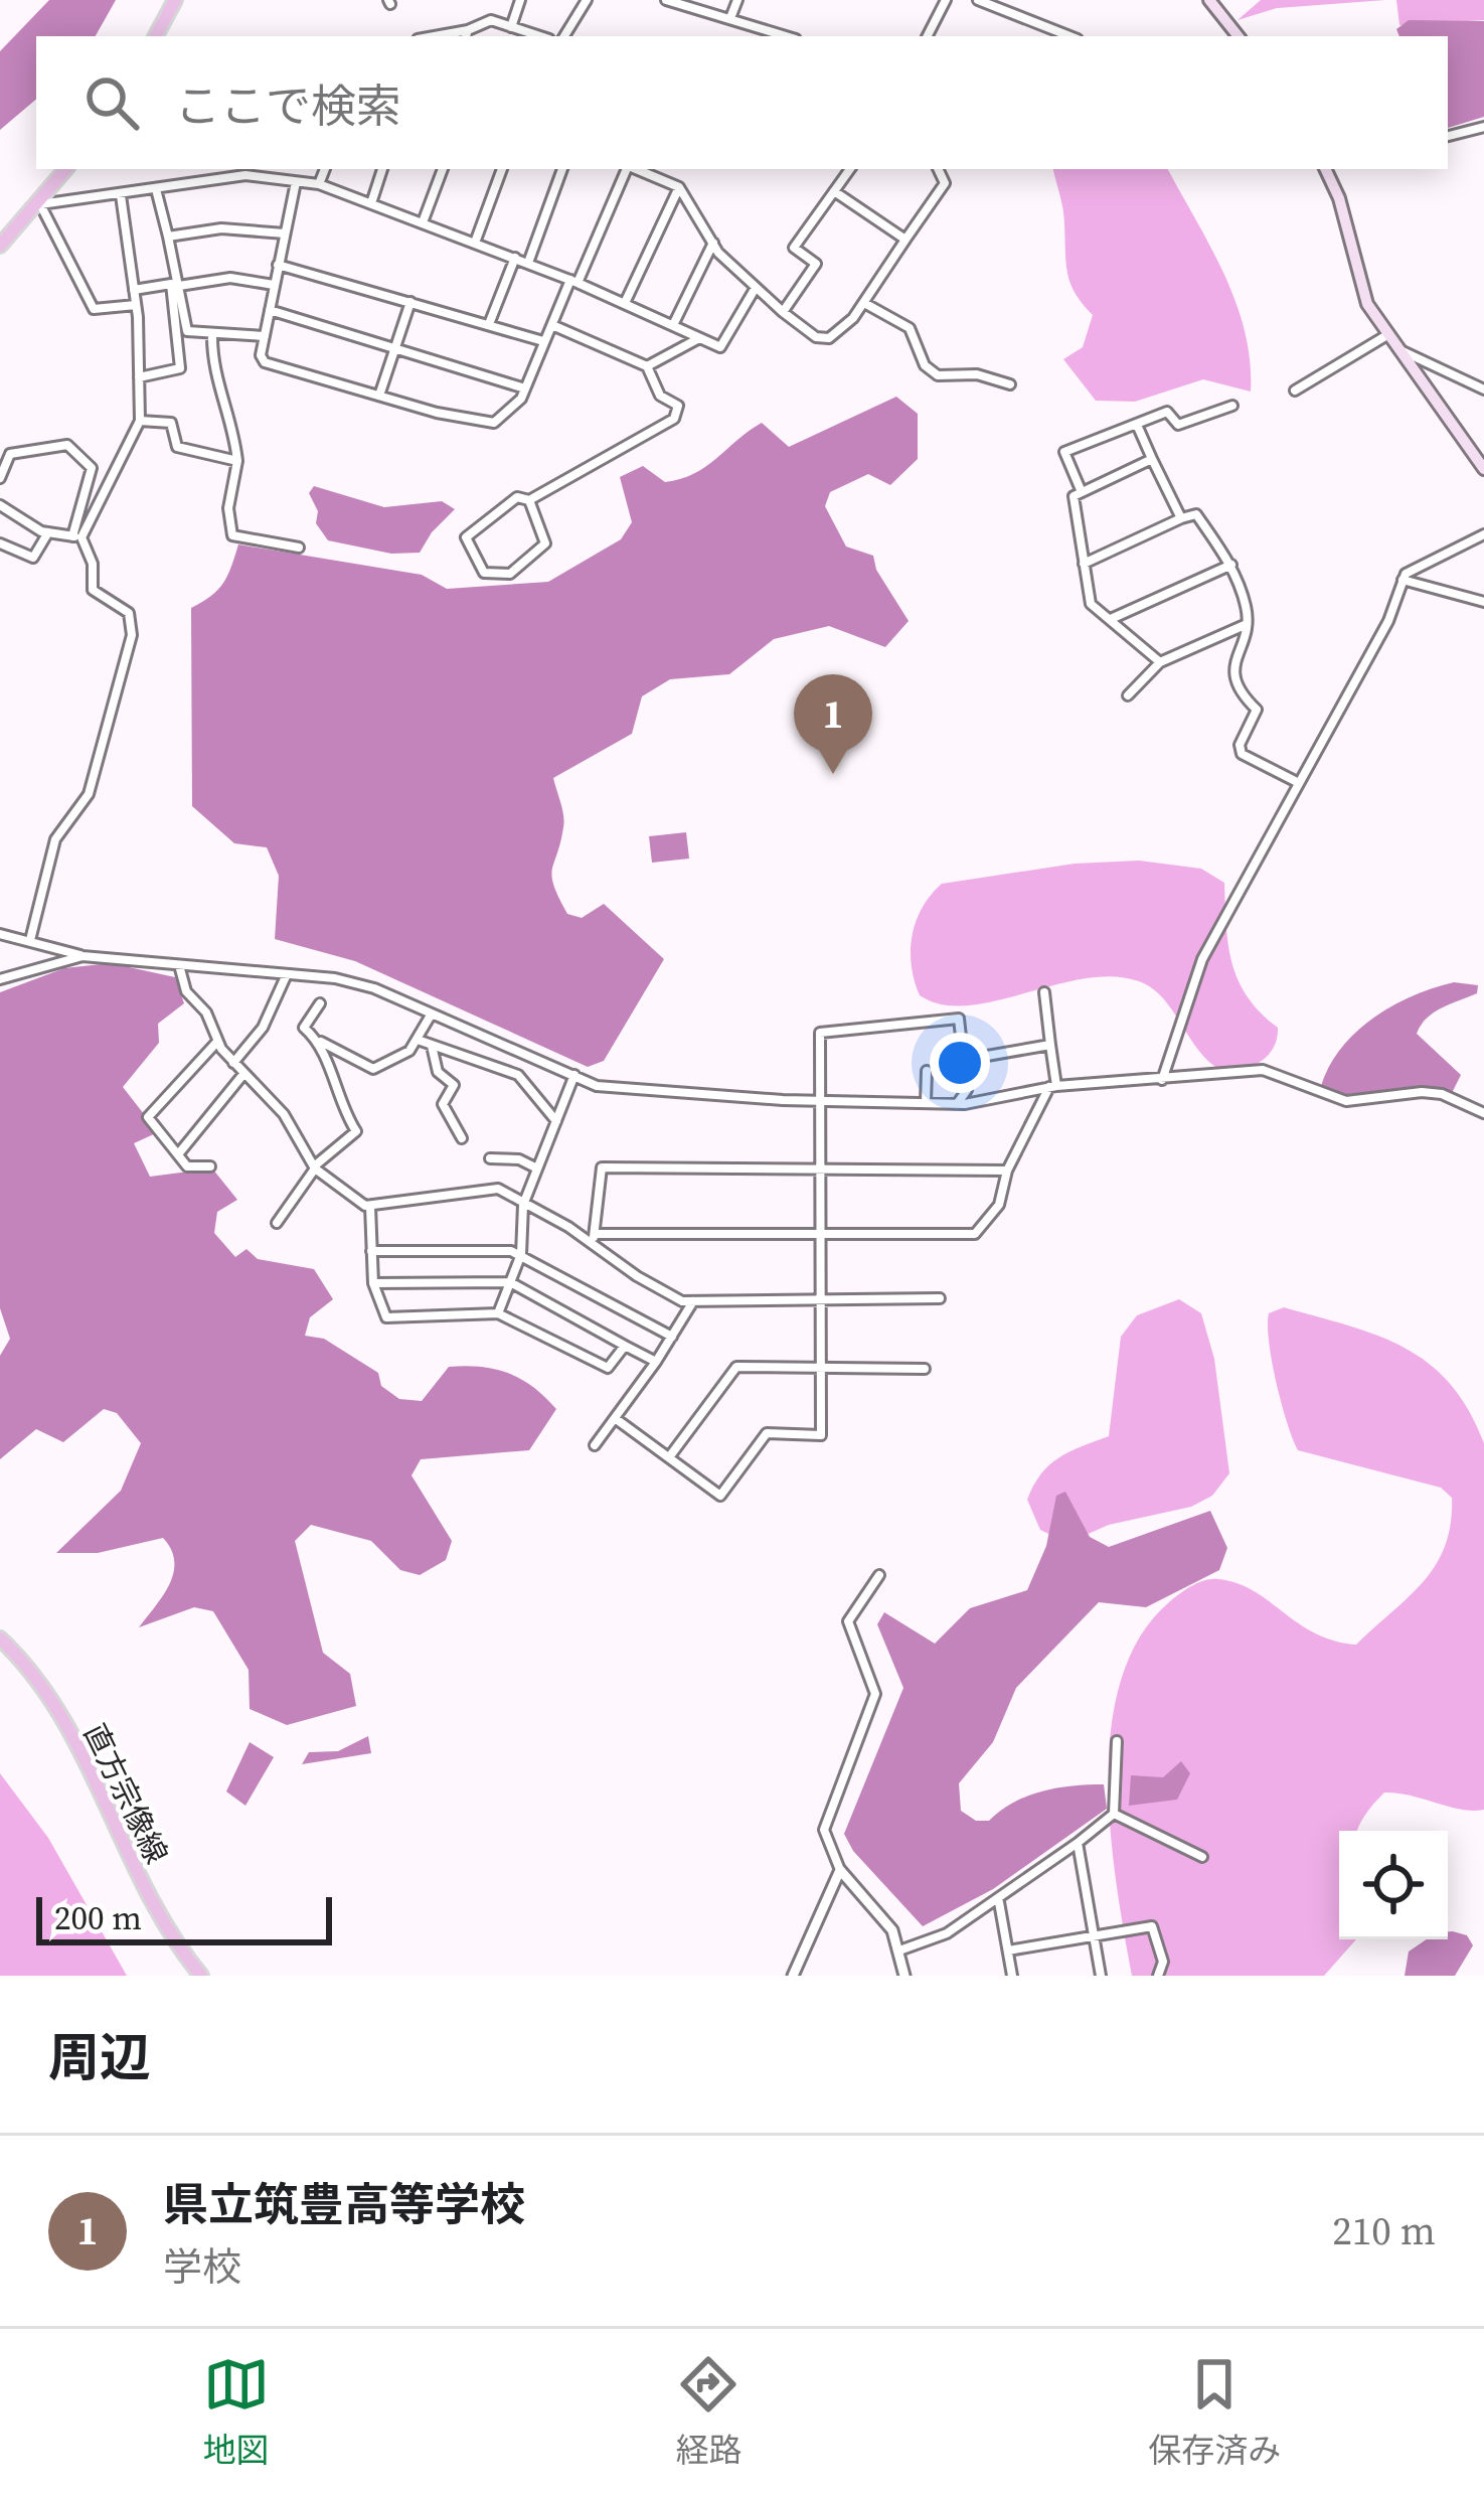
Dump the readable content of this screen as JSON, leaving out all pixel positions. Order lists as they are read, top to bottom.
{
  "streets": {
    "main road": ["直方宗像線"]
  },
  "scale_bar": "200 m",
  "page": {
    "search": "ここで検索",
    "pins": "1",
    "scale": "200 m",
    "heading": "周辺",
    "list": [
      {
        "mark": "1",
        "name": "県立筑豊高等学校",
        "note": "学校",
        "value": "210 m"
      }
    ],
    "nav": ["地図", "経路", "保存済み"]
  }
}
